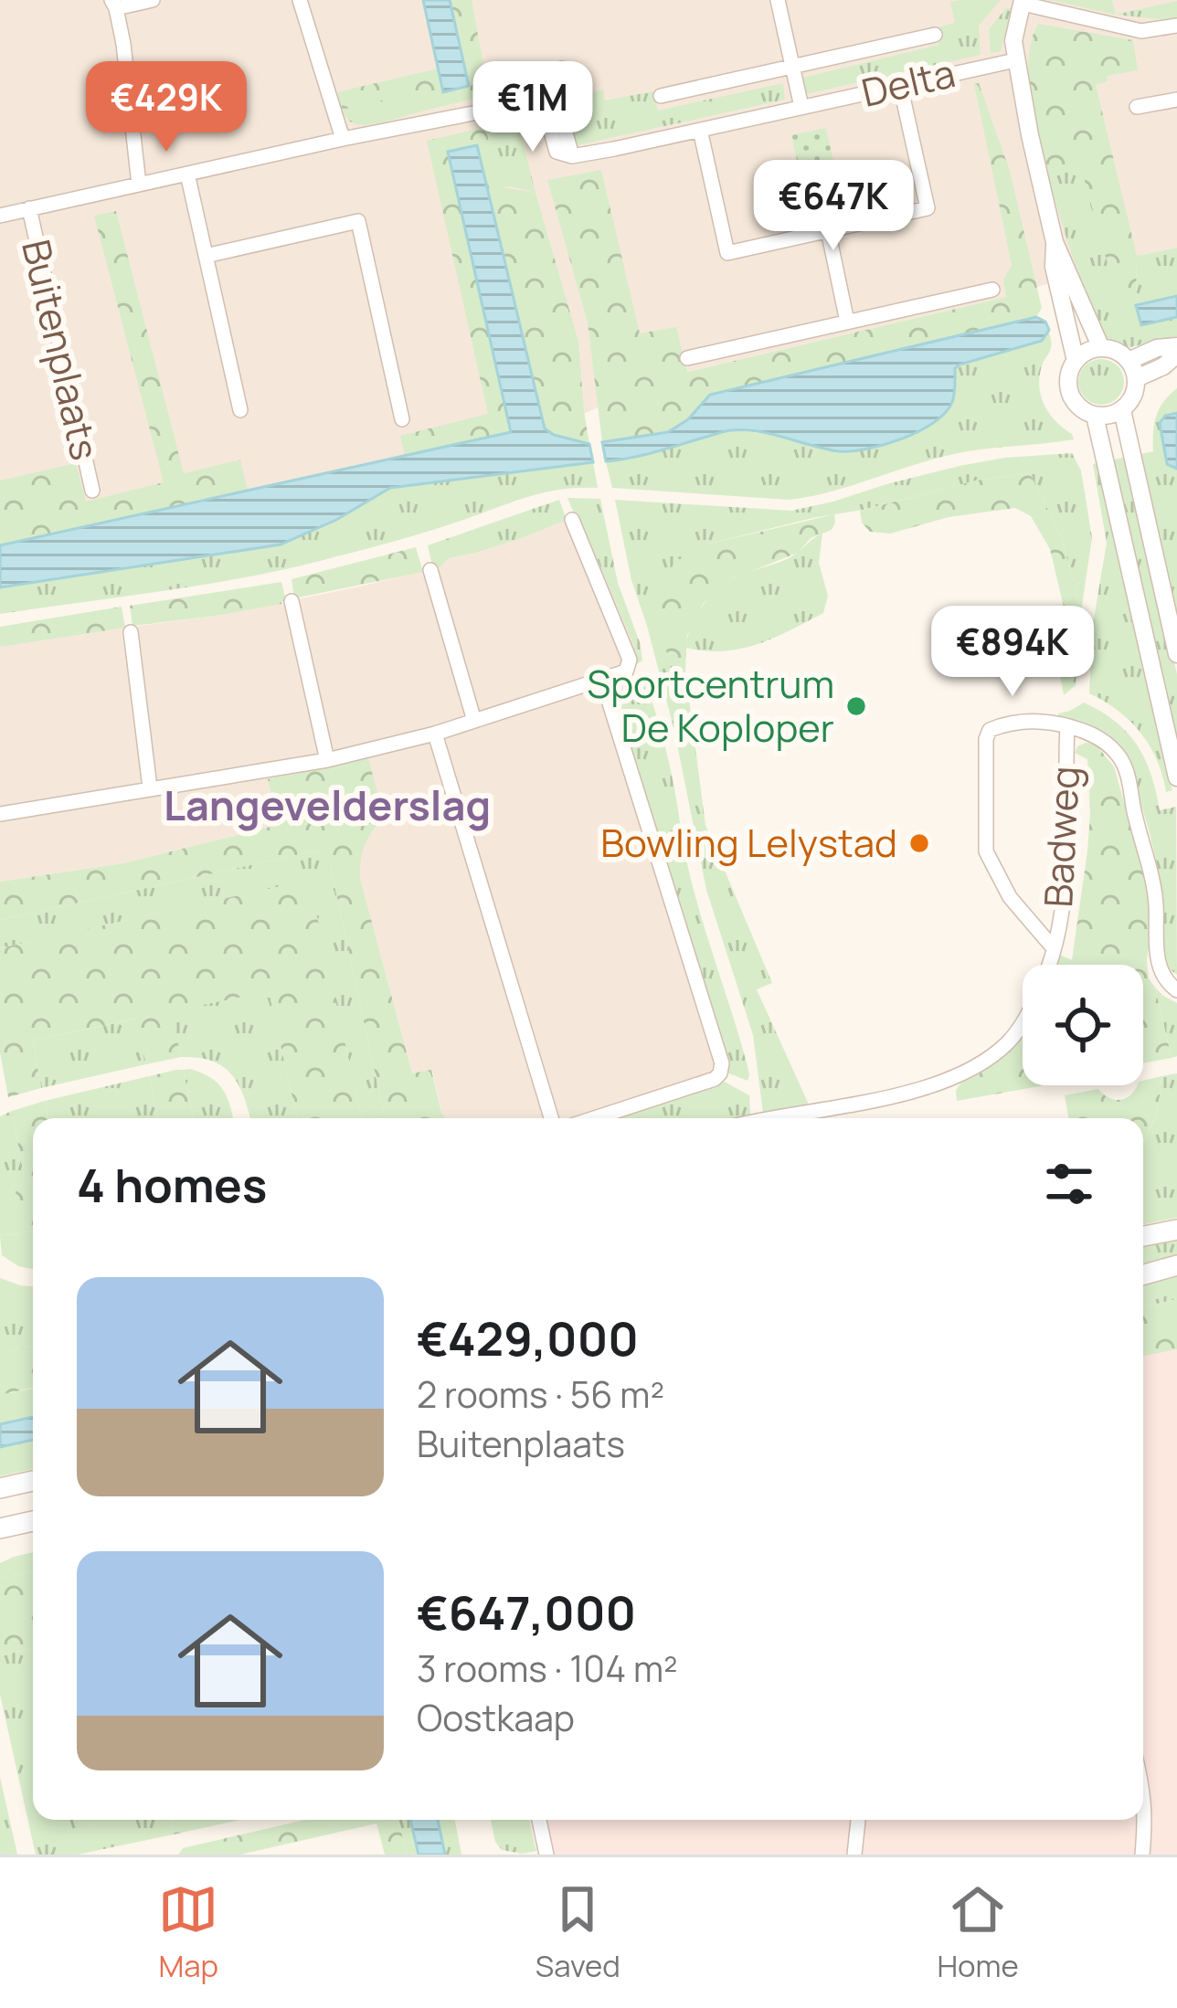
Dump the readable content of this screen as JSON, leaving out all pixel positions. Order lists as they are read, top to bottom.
{
  "streets": {
    "street": ["Delta", "Buitenplaats", "Badweg"]
  },
  "crossings": [
    ["Delta", "Buitenplaats"]
  ],
  "districts": ["Langevelderslag"],
  "places": ["Sportcentrum De Koploper", "Bowling Lelystad"],
  "page": {
    "price": [
      "€429K",
      "€1M",
      "€647K",
      "€894K"
    ],
    "heading": "4 homes",
    "list": [
      {
        "name": "€429,000",
        "note": "2 rooms · 56 m² · Buitenplaats"
      },
      {
        "name": "€647,000",
        "note": "3 rooms · 104 m² · Oostkaap"
      }
    ],
    "tabs": ["Map", "Saved", "Home"]
  }
}
